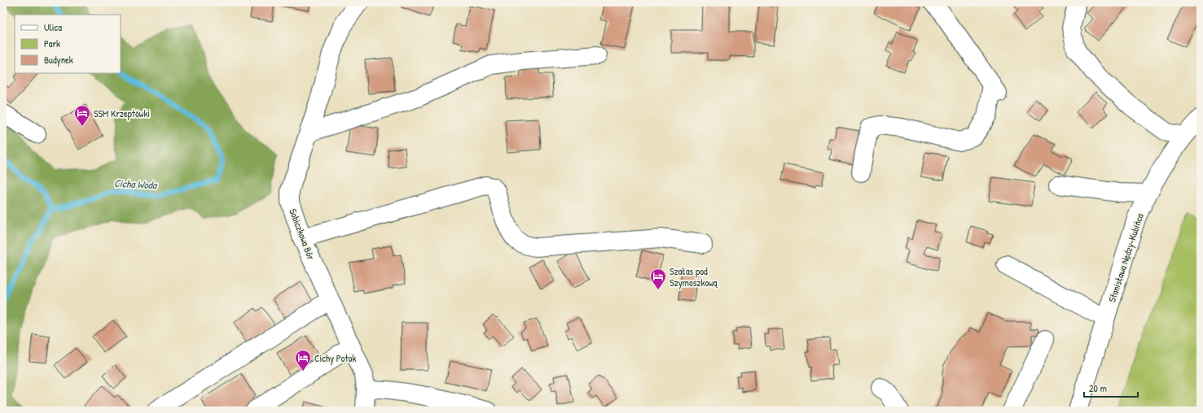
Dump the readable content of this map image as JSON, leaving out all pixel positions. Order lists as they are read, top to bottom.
{
  "streets": {
    "street": ["Sobiczkowa Bór", "Stanisława Nędzy-Kubińca"]
  },
  "water": ["Cicha Woda"],
  "places": {
    "hotel": ["SSM Krzeptówki", "Szałas pod Szymoszkową", "Cichy Potok"]
  },
  "legend": ["Ulica", "Park", "Budynek"],
  "scale_bar": "20 m"
}
